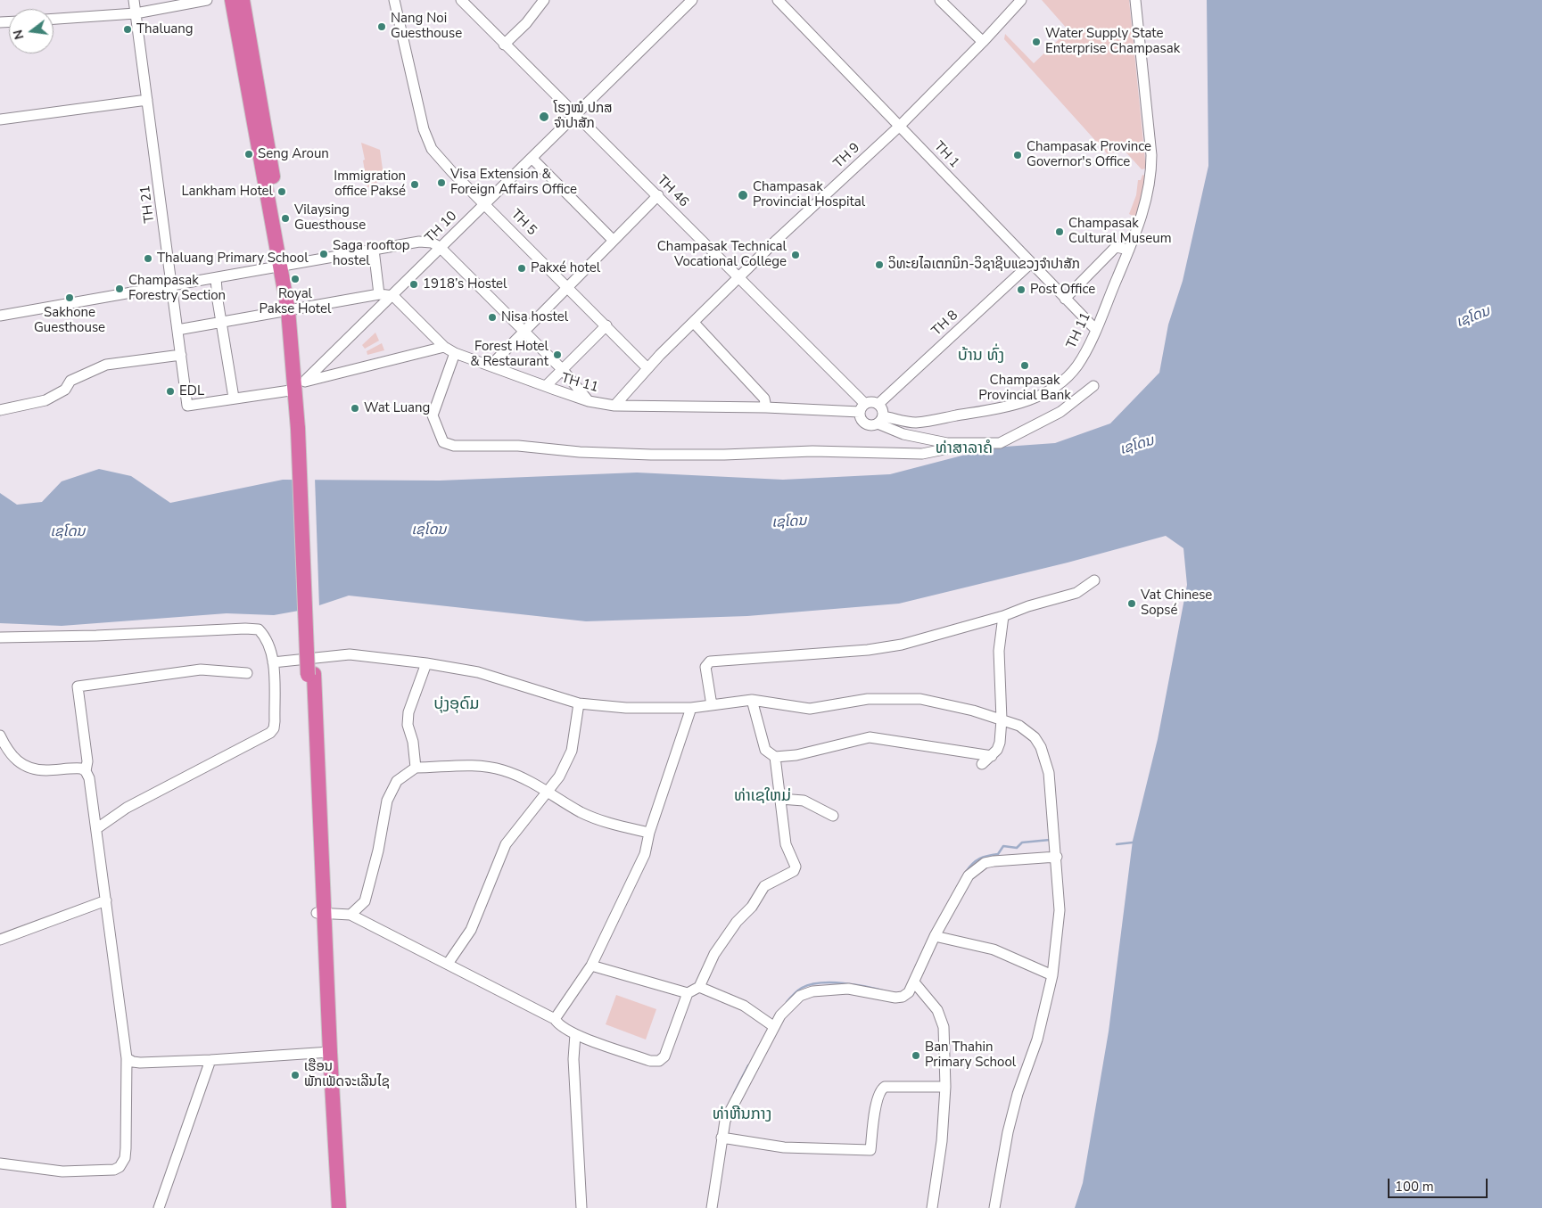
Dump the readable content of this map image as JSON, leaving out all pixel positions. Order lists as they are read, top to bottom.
{
  "streets": {
    "street": [
      "TH 1",
      "TH 9",
      "TH 46",
      "TH 21",
      "TH 5",
      "TH 10",
      "TH 8",
      "TH 11"
    ]
  },
  "crossings": [
    ["TH 1", "TH 9"],
    ["TH 1", "TH 8"],
    ["TH 1", "TH 11"],
    ["TH 9", "TH 46"],
    ["TH 9", "TH 5"],
    ["TH 9", "TH 11"],
    ["TH 46", "TH 10"],
    ["TH 46", "TH 8"],
    ["TH 46", "TH 11"],
    ["TH 5", "TH 10"],
    ["TH 10", "TH 11"],
    ["TH 8", "TH 11"]
  ],
  "districts": [
    "ບ້ານ ທົ່ງ",
    "ທ່າສາລາຄໍ",
    "ບຸ່ງອຸດົມ",
    "ທ່າເຊໃຫມ່",
    "ທ່າຫີນກາງ"
  ],
  "water": ["ເຊໂດນ"],
  "places": [
    "Nang Noi Guesthouse",
    "Thaluang",
    "Water Supply State Enterprise Champasak",
    "ໂຮງໝໍ ປກສ ຈຳປາສັກ",
    "Seng Aroun",
    "Champasak Province Governor's Office",
    "Visa Extension & Foreign Affairs Office",
    "Immigration office Paksé",
    "Lankham Hotel",
    "Champasak Provincial Hospital",
    "Vilaysing Guesthouse",
    "Champasak Cultural Museum",
    "Saga rooftop hostel",
    "Champasak Technical Vocational College",
    "Thaluang Primary School",
    "ວິທະຍໄລເຕກນິກ-ວິຊາຊີບແຂວງຈໍາປາສັກ",
    "Pakxé hotel",
    "Royal Pakse Hotel",
    "1918’s Hostel",
    "Champasak Forestry Section",
    "Post Office",
    "Sakhone Guesthouse",
    "Nisa hostel",
    "Forest Hotel & Restaurant",
    "Champasak Provincial Bank",
    "EDL",
    "Wat Luang",
    "Vat Chinese Sopsé",
    "Ban Thahin Primary School",
    "ເຮືອນ ພັກເພັດຈະເລີນໄຊ"
  ],
  "scale_bar": "100 m",
  "north": "left"
}
